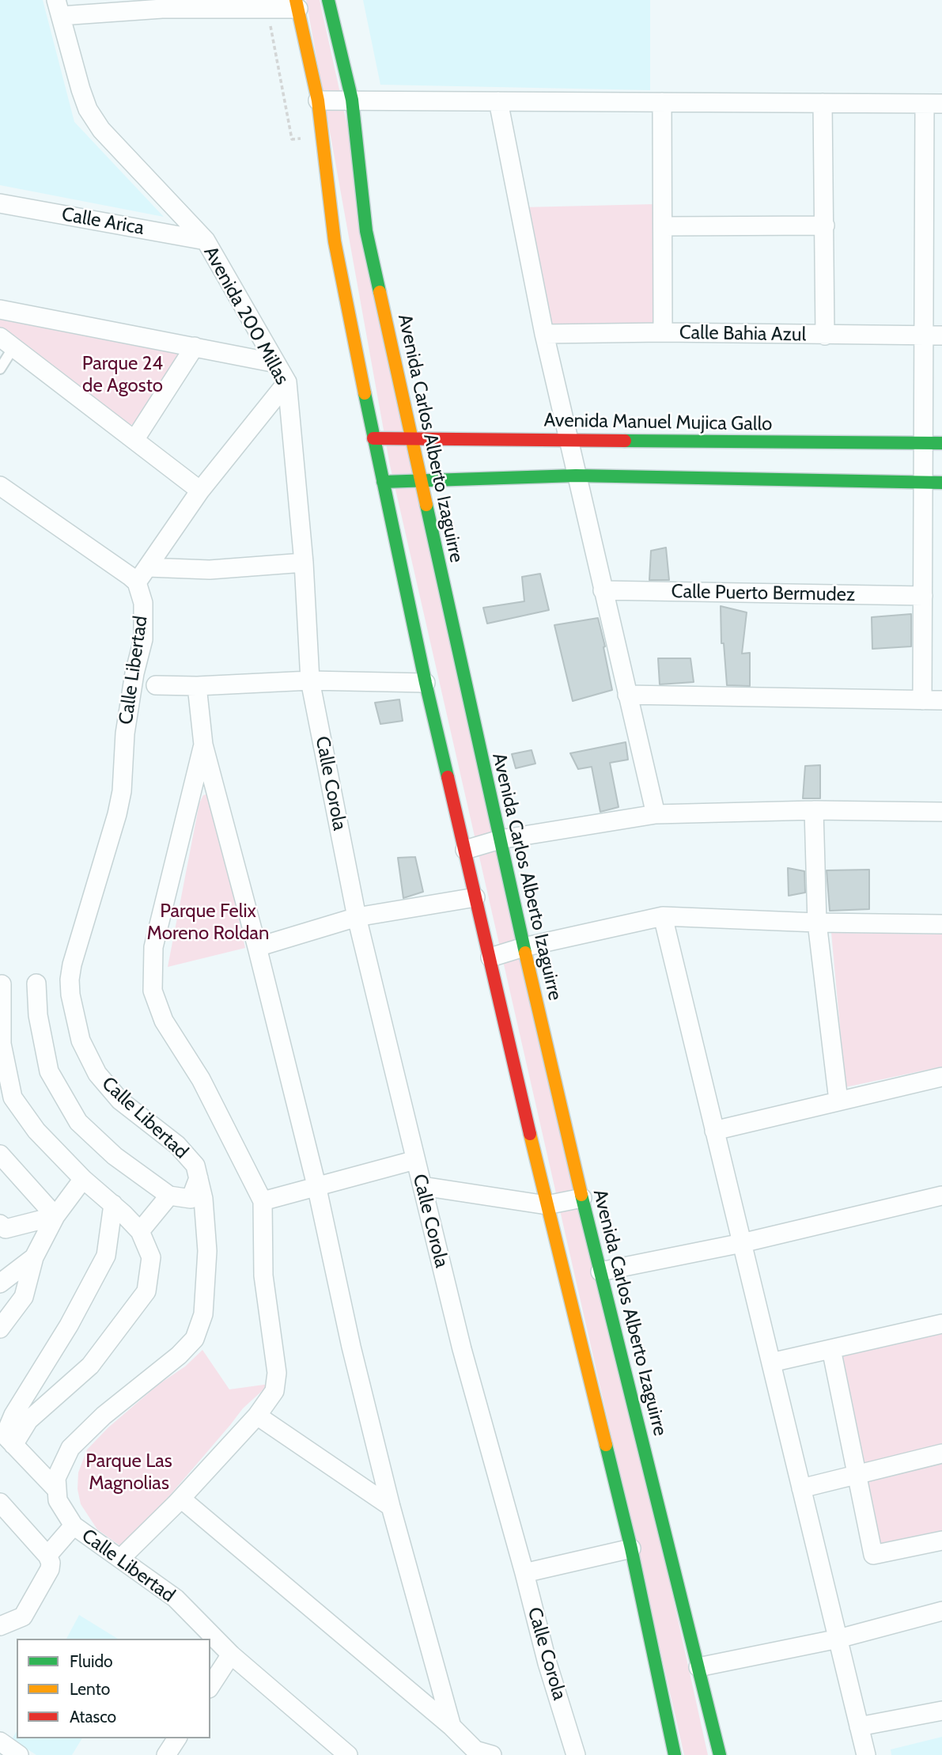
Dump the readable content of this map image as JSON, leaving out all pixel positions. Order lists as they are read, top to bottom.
{
  "streets": {
    "main road": ["Avenida Manuel Mujica Gallo", "Avenida Carlos Alberto Izaguirre"],
    "street": [
      "Calle Arica",
      "Avenida 200 Millas",
      "Calle Bahia Azul",
      "Calle Puerto Bermudez",
      "Calle Libertad",
      "Calle Corola"
    ]
  },
  "crossings": [
    ["Calle Arica", "Avenida 200 Millas"],
    ["Avenida 200 Millas", "Calle Corola"],
    ["Avenida Manuel Mujica Gallo", "Avenida Carlos Alberto Izaguirre"]
  ],
  "parks": ["Parque 24 de Agosto", "Parque Felix Moreno Roldan", "Parque Las Magnolias"],
  "legend": ["Fluido", "Lento", "Atasco"]
}
